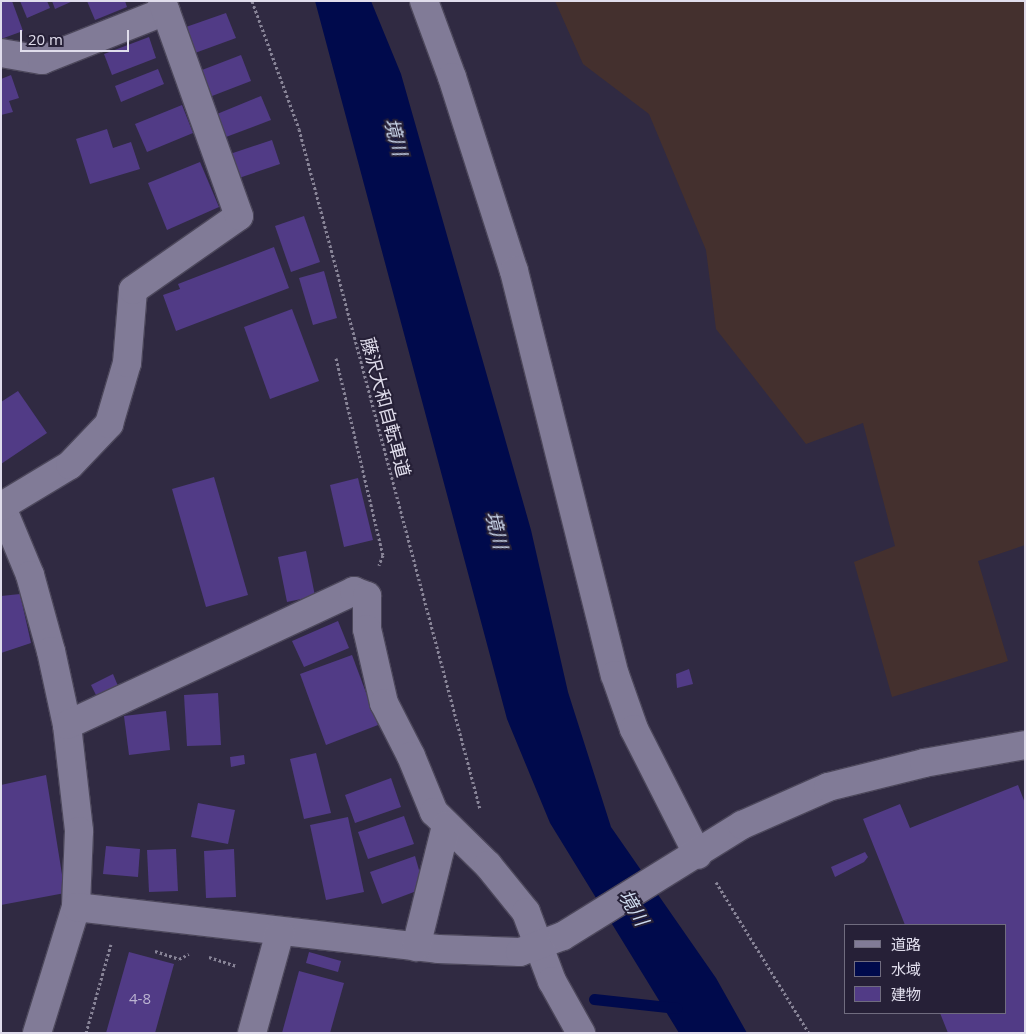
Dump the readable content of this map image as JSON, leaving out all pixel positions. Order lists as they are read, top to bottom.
{
  "streets": {
    "path": ["藤沢大和自転車道"]
  },
  "water": ["境川"],
  "house_numbers": ["4-8"],
  "legend": ["道路", "水域", "建物"],
  "scale_bar": "20 m"
}
